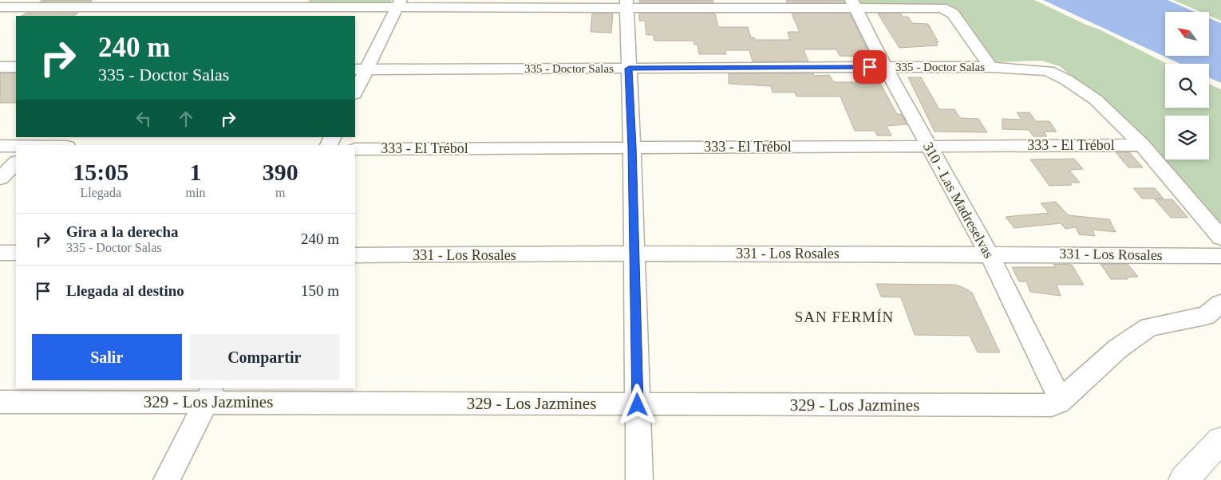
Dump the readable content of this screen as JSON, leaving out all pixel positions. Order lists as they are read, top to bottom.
{
  "streets": {
    "street": [
      "335 - Doctor Salas",
      "333 - El Trébol",
      "310 - Las Madreselvas",
      "331 - Los Rosales",
      "329 - Los Jazmines"
    ]
  },
  "crossings": [
    ["335 - Doctor Salas", "333 - El Trébol"],
    ["335 - Doctor Salas", "310 - Las Madreselvas"],
    ["333 - El Trébol", "310 - Las Madreselvas"],
    ["310 - Las Madreselvas", "331 - Los Rosales"],
    ["310 - Las Madreselvas", "329 - Los Jazmines"]
  ],
  "districts": ["SAN FERMÍN"],
  "north": "top left",
  "page": {
    "turn": ["240 m", "335 - Doctor Salas"],
    "eta": [
      "15:05",
      "Llegada",
      "1",
      "min",
      "390",
      "m"
    ],
    "list": [
      {
        "name": "Gira a la derecha",
        "note": "335 - Doctor Salas",
        "value": "240 m"
      },
      {
        "name": "Llegada al destino",
        "value": "150 m"
      }
    ],
    "buttons": ["Salir", "Compartir"]
  }
}
